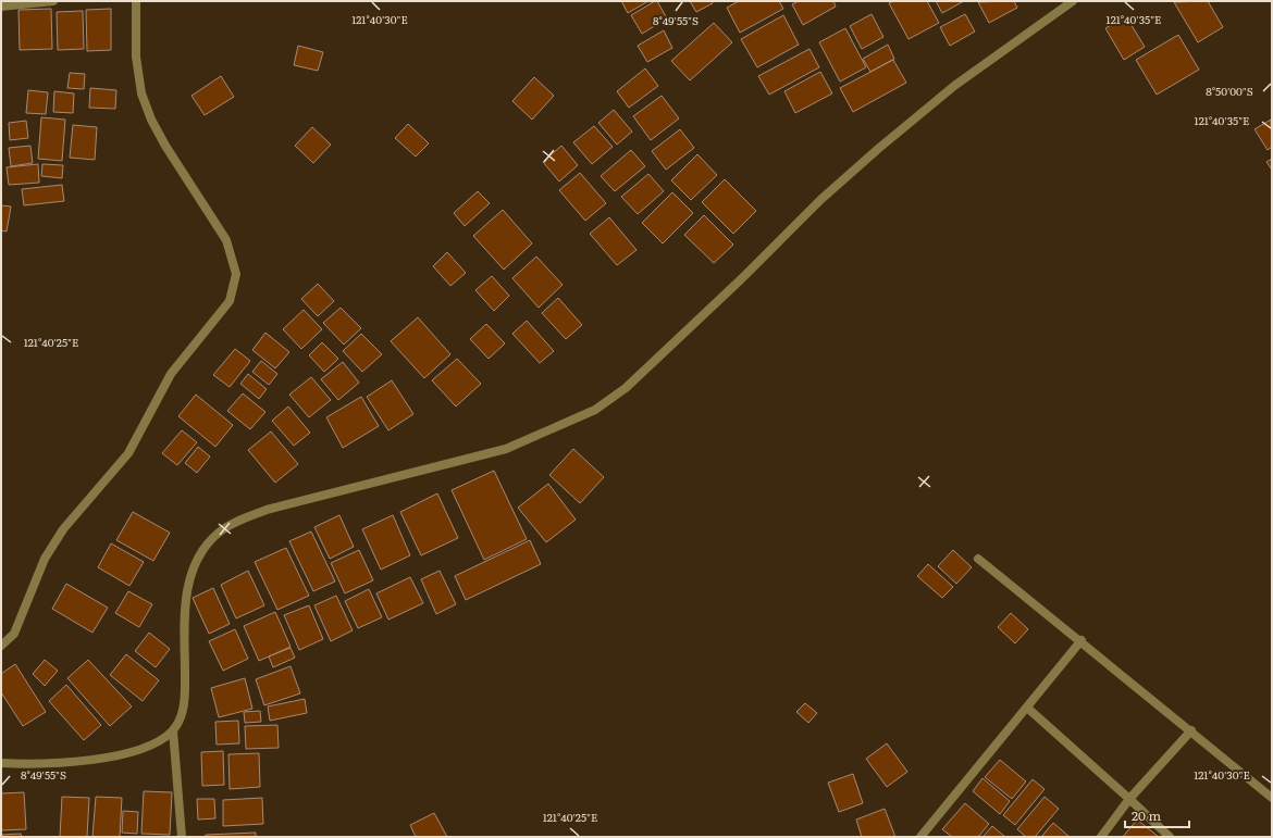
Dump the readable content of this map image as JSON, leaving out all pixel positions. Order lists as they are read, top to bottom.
{
  "scale_bar": "20 m",
  "coordinates": [
    "121°40'35\"E",
    "121°40'30\"E",
    "8°49'55\"S",
    "8°50'00\"S",
    "121°40'25\"E"
  ]
}
